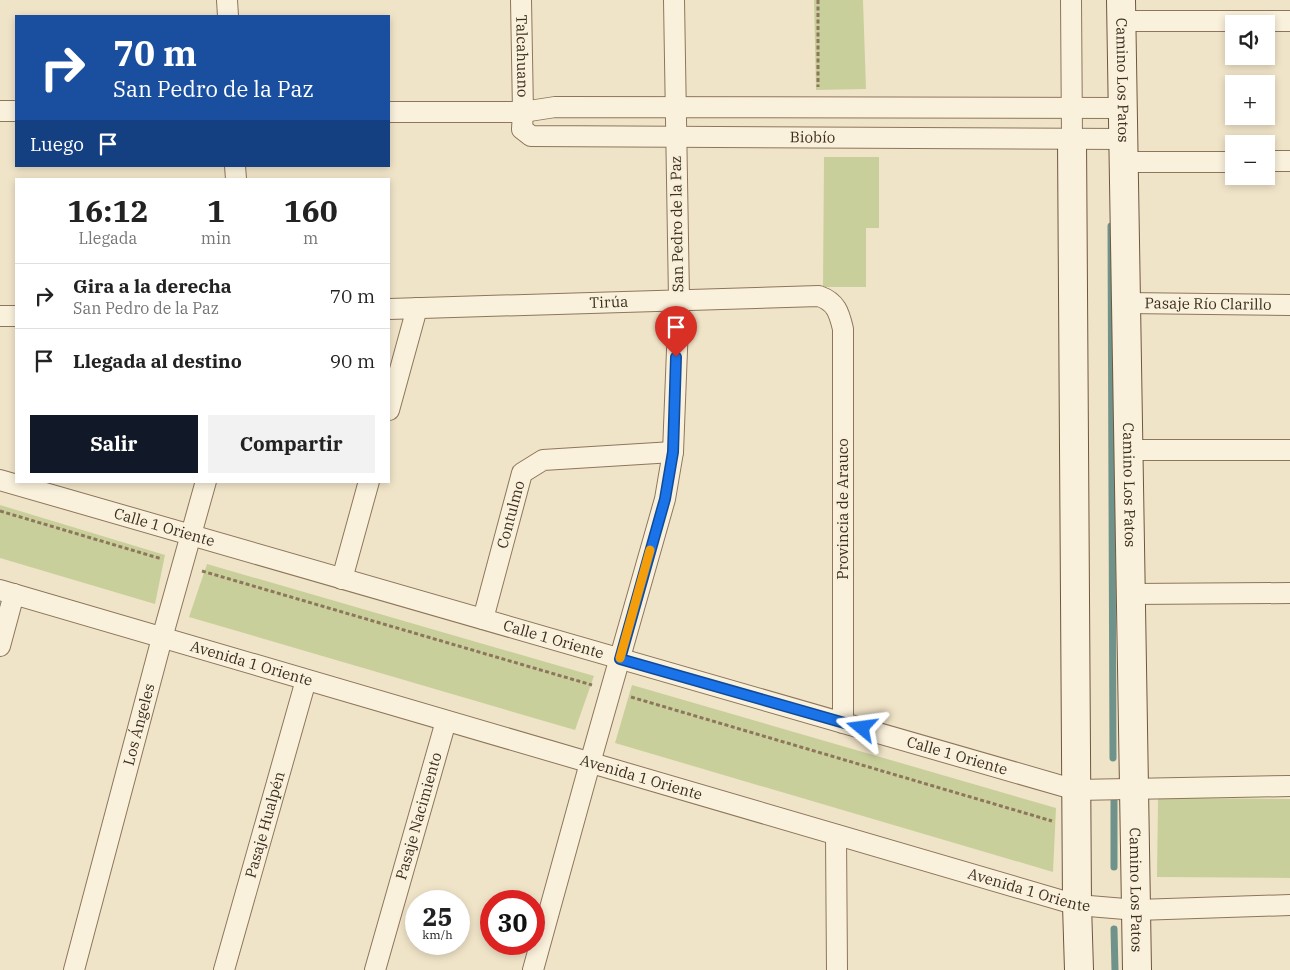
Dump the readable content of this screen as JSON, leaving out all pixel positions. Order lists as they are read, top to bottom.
{
  "streets": {
    "street": [
      "Talcahuano",
      "Camino Los Patos",
      "Biobío",
      "San Pedro de la Paz",
      "Tirúa",
      "Pasaje Río Clarillo",
      "Provincia de Arauco",
      "Contulmo",
      "Calle 1 Oriente",
      "Avenida 1 Oriente",
      "Los Ángeles",
      "Pasaje Nacimiento",
      "Pasaje Hualpén"
    ]
  },
  "crossings": [
    ["Talcahuano", "Biobío"],
    ["Camino Los Patos", "Biobío"],
    ["Camino Los Patos", "Pasaje Río Clarillo"],
    ["Camino Los Patos", "Calle 1 Oriente"],
    ["Camino Los Patos", "Avenida 1 Oriente"],
    ["Biobío", "San Pedro de la Paz"],
    ["San Pedro de la Paz", "Tirúa"],
    ["San Pedro de la Paz", "Contulmo"],
    ["San Pedro de la Paz", "Calle 1 Oriente"],
    ["San Pedro de la Paz", "Avenida 1 Oriente"],
    ["Tirúa", "Provincia de Arauco"],
    ["Provincia de Arauco", "Calle 1 Oriente"],
    ["Contulmo", "Calle 1 Oriente"],
    ["Calle 1 Oriente", "Los Ángeles"],
    ["Avenida 1 Oriente", "Los Ángeles"],
    ["Avenida 1 Oriente", "Pasaje Nacimiento"],
    ["Avenida 1 Oriente", "Pasaje Hualpén"]
  ],
  "page": {
    "map_buttons": ["+", "−"],
    "turn": ["70 m", "San Pedro de la Paz"],
    "then": "Luego",
    "eta": [
      "16:12",
      "Llegada",
      "1",
      "min",
      "160",
      "m"
    ],
    "list": [
      {
        "name": "Gira a la derecha",
        "note": "San Pedro de la Paz",
        "value": "70 m"
      },
      {
        "name": "Llegada al destino",
        "value": "90 m"
      }
    ],
    "buttons": ["Salir", "Compartir"],
    "speed": "25 km/h",
    "limit": "30"
  }
}
